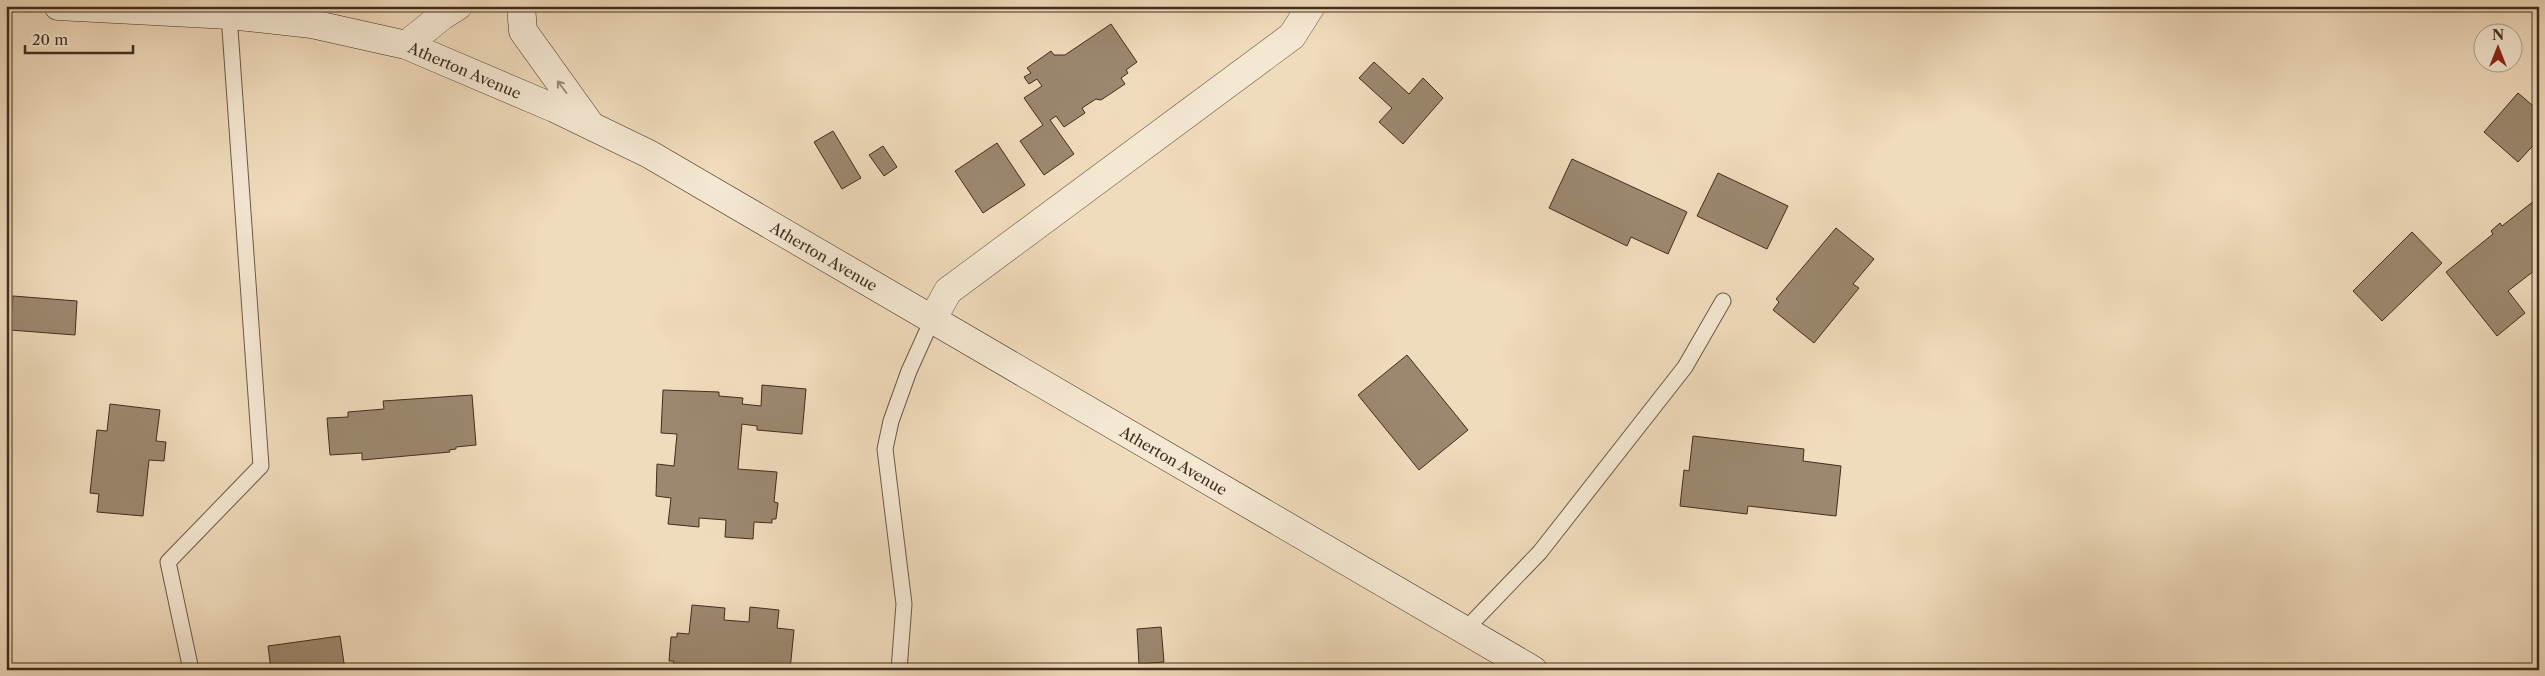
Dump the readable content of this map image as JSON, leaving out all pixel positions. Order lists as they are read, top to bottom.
{
  "streets": {
    "main road": ["Atherton Avenue"]
  },
  "scale_bar": "20 m",
  "north": "top"
}
